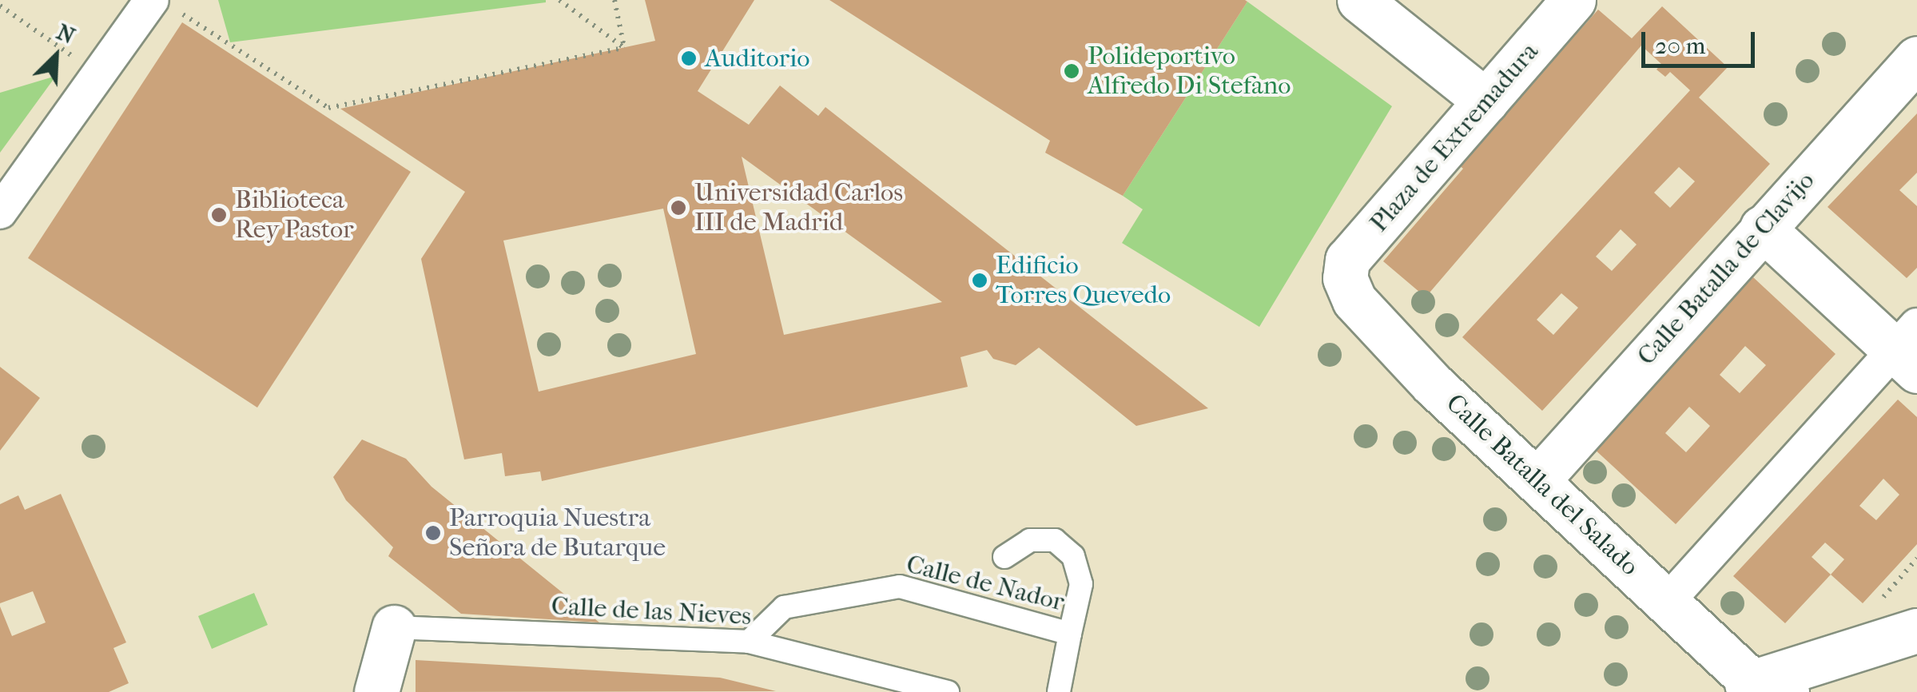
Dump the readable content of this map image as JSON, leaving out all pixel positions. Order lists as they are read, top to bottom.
{
  "streets": {
    "street": ["Plaza de Extremadura", "Calle Batalla de Clavijo", "Calle Batalla del Salado"],
    "lane": ["Calle de Nador", "Calle de las Nieves"]
  },
  "crossings": [
    ["Plaza de Extremadura", "Calle Batalla del Salado"],
    ["Calle Batalla de Clavijo", "Calle Batalla del Salado"],
    ["Calle de Nador", "Calle de las Nieves"]
  ],
  "places": [
    "Auditorio",
    "Polideportivo Alfredo Di Stefano",
    "Universidad Carlos III de Madrid",
    "Biblioteca Rey Pastor",
    "Edificio Torres Quevedo",
    "Parroquia Nuestra Señora de Butarque"
  ],
  "scale_bar": "20 m",
  "north": "top right"
}
